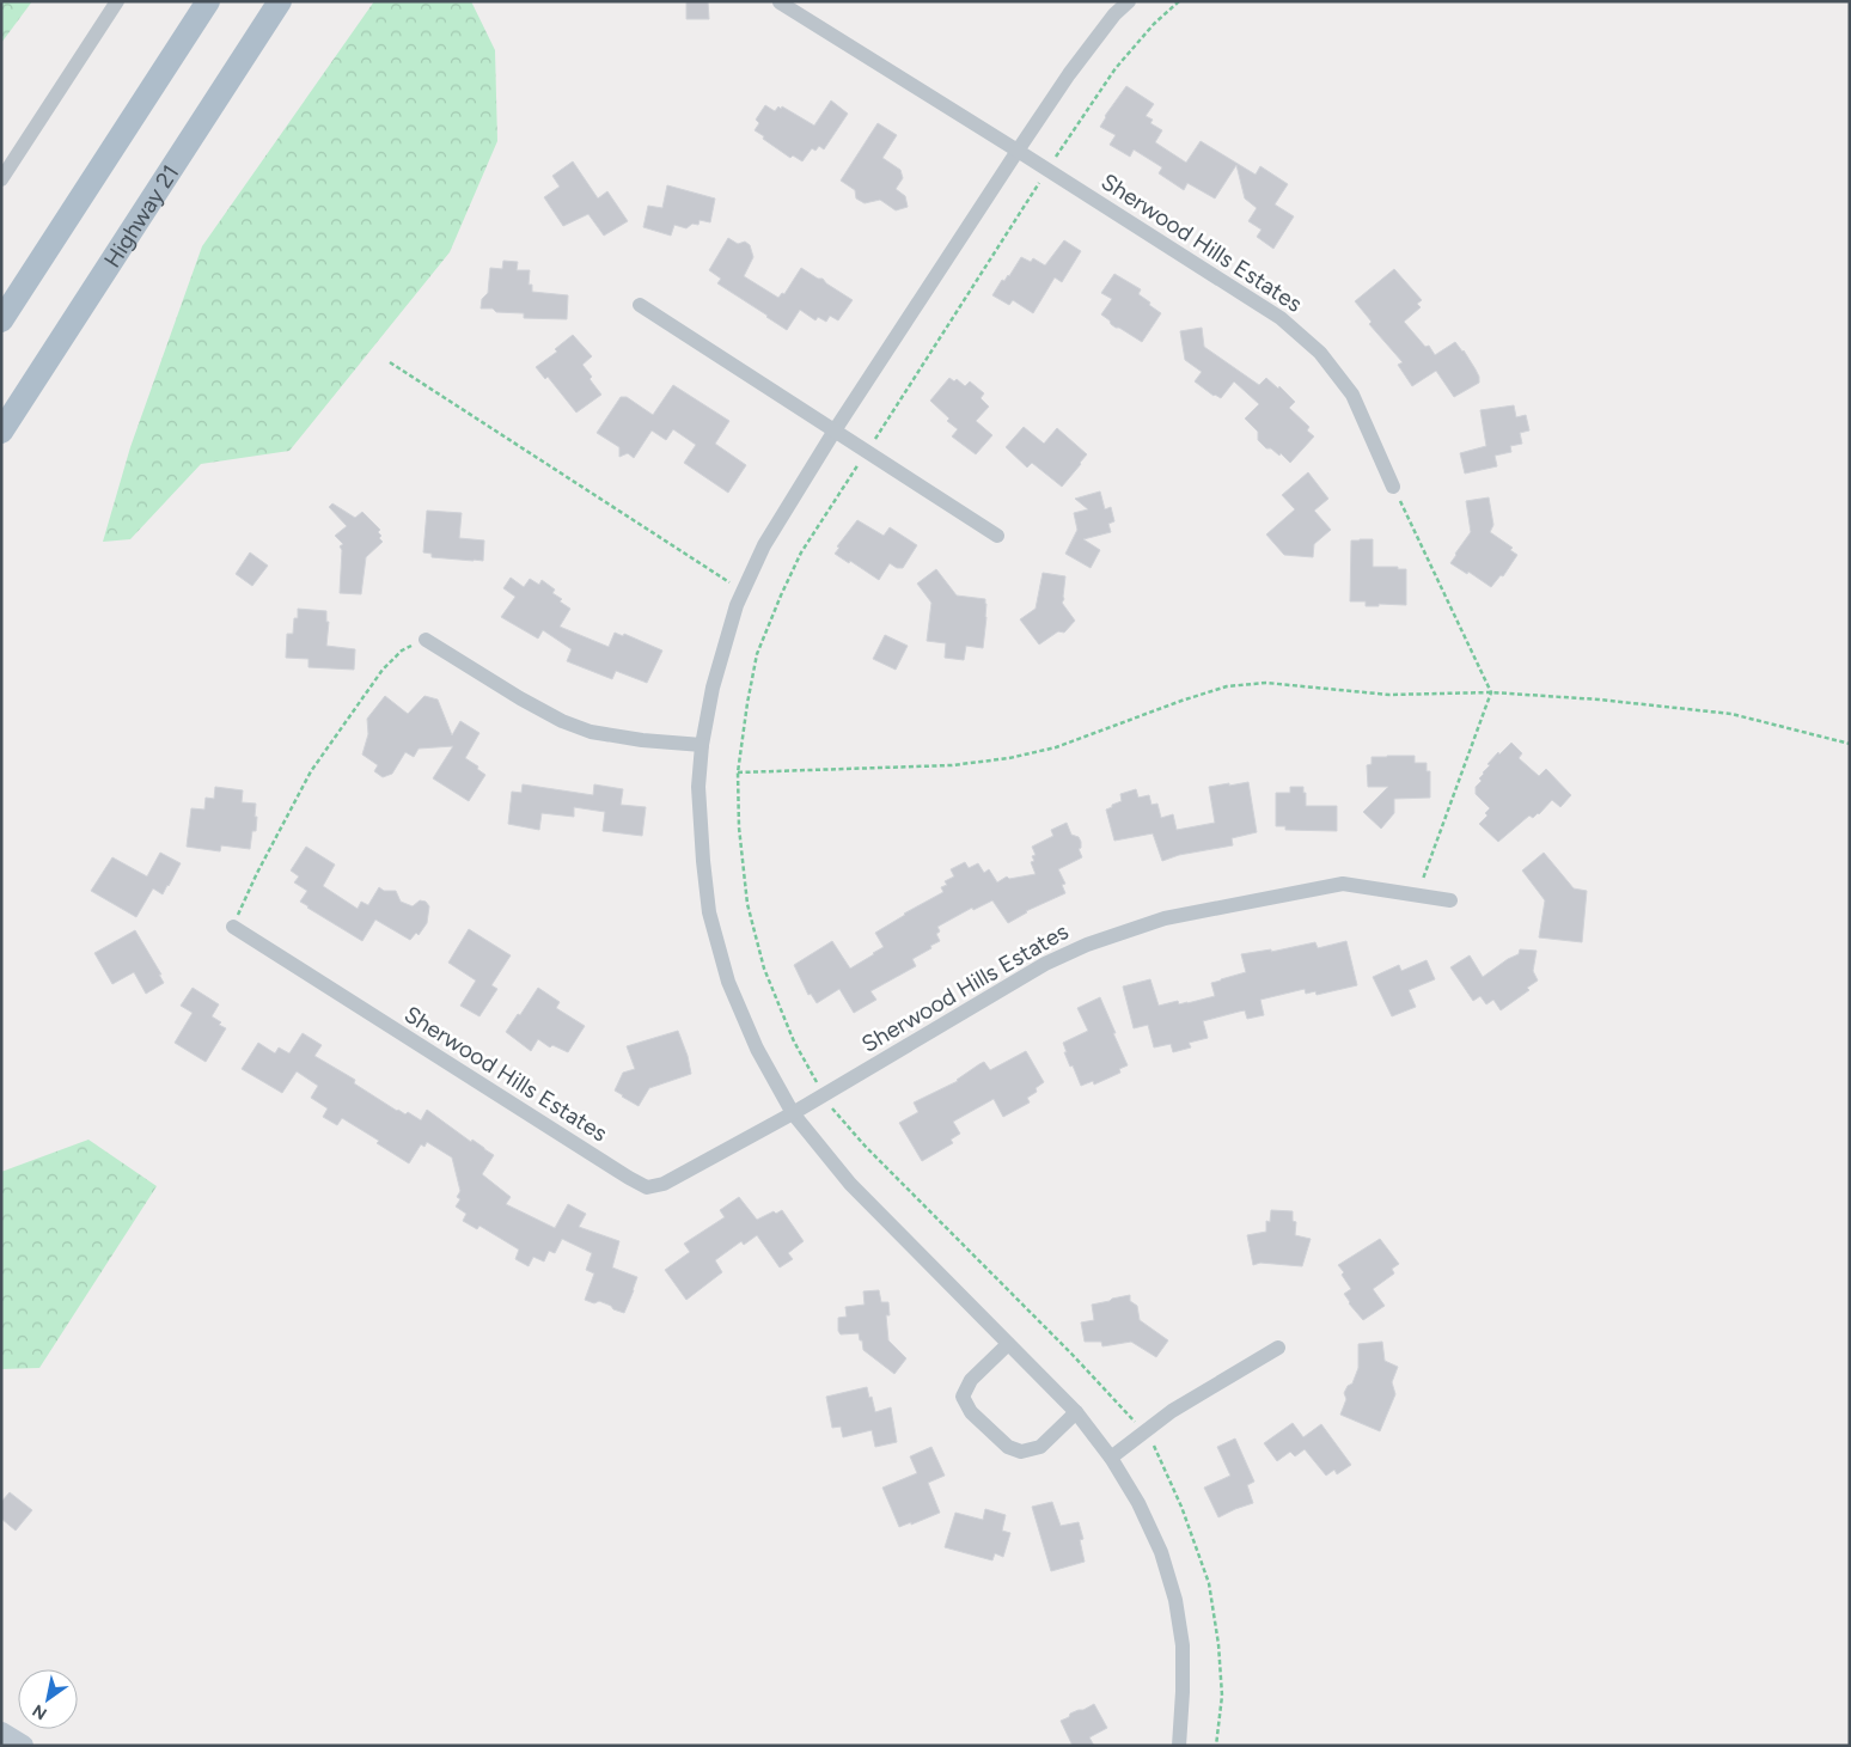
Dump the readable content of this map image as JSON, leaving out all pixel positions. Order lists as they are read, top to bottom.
{
  "streets": {
    "main road": ["Highway 21"],
    "street": ["Sherwood Hills Estates"]
  },
  "north": "bottom left"
}
